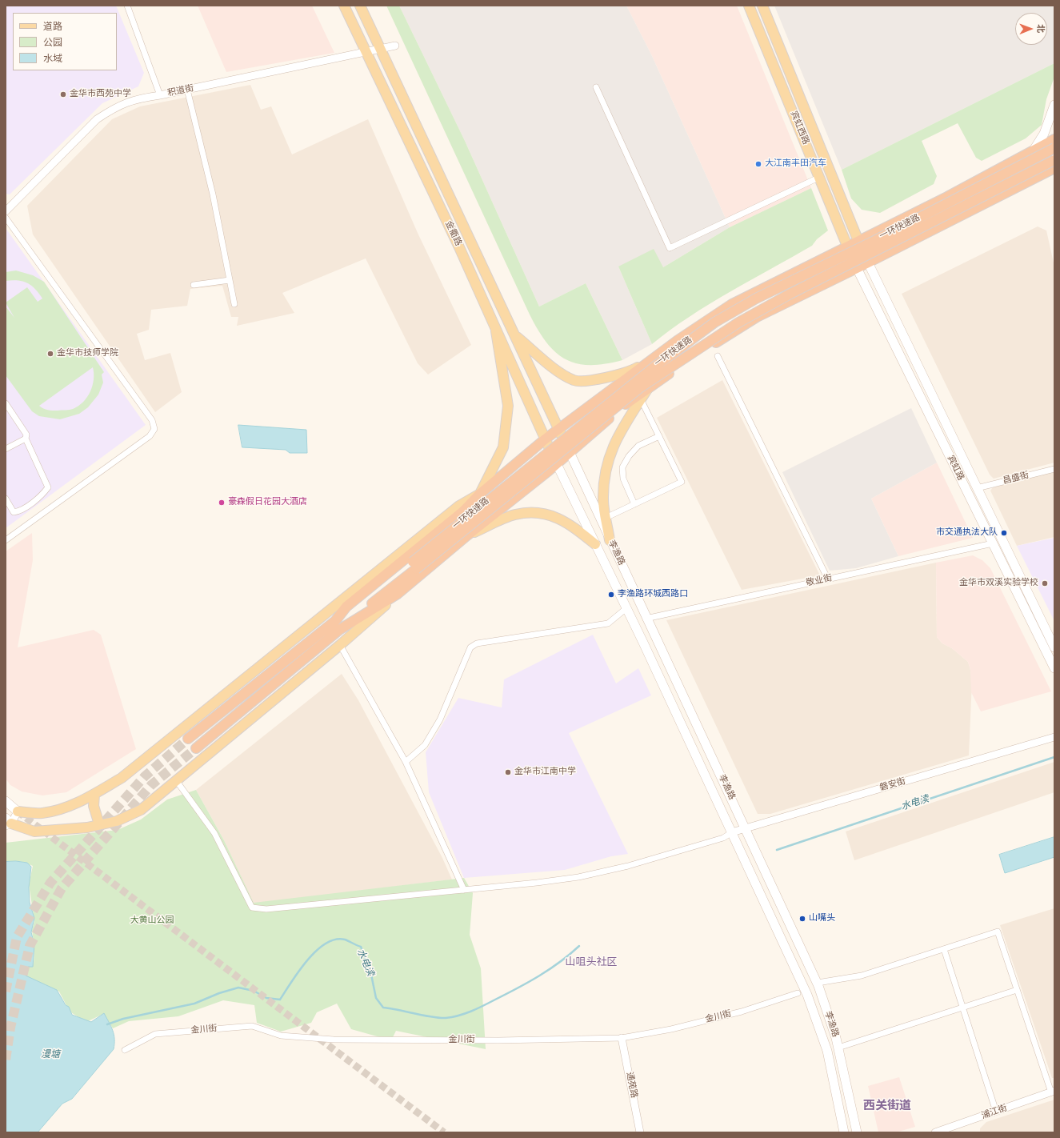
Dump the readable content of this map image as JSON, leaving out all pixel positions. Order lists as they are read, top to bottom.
{
  "streets": {
    "highway": ["一环快速路"],
    "main road": [
      "宾虹西路",
      "金衢路",
      "宾虹路",
      "李渔路"
    ],
    "street": [
      "积道街",
      "昌盛街",
      "敬业街",
      "磐安街",
      "金川街",
      "通苑路",
      "浦江街"
    ]
  },
  "crossings": [
    ["积道街", "金衢路"],
    ["宾虹西路", "宾虹路"],
    ["金衢路", "李渔路"],
    ["宾虹路", "昌盛街"],
    ["宾虹路", "敬业街"],
    ["李渔路", "敬业街"],
    ["李渔路", "磐安街"],
    ["金川街", "通苑路"]
  ],
  "districts": ["山咀头社区", "西关街道"],
  "water": ["水电渎", "漫塘"],
  "parks": ["大黄山公园"],
  "places": [
    "金华市西苑中学",
    "大江南丰田汽车",
    "金华市技师学院",
    "豪森假日花园大酒店",
    "市交通执法大队",
    "金华市双溪实验学校",
    "李渔路环城西路口",
    "金华市江南中学",
    "山嘴头"
  ],
  "legend": ["道路", "公园", "水域"],
  "north": "right"
}
